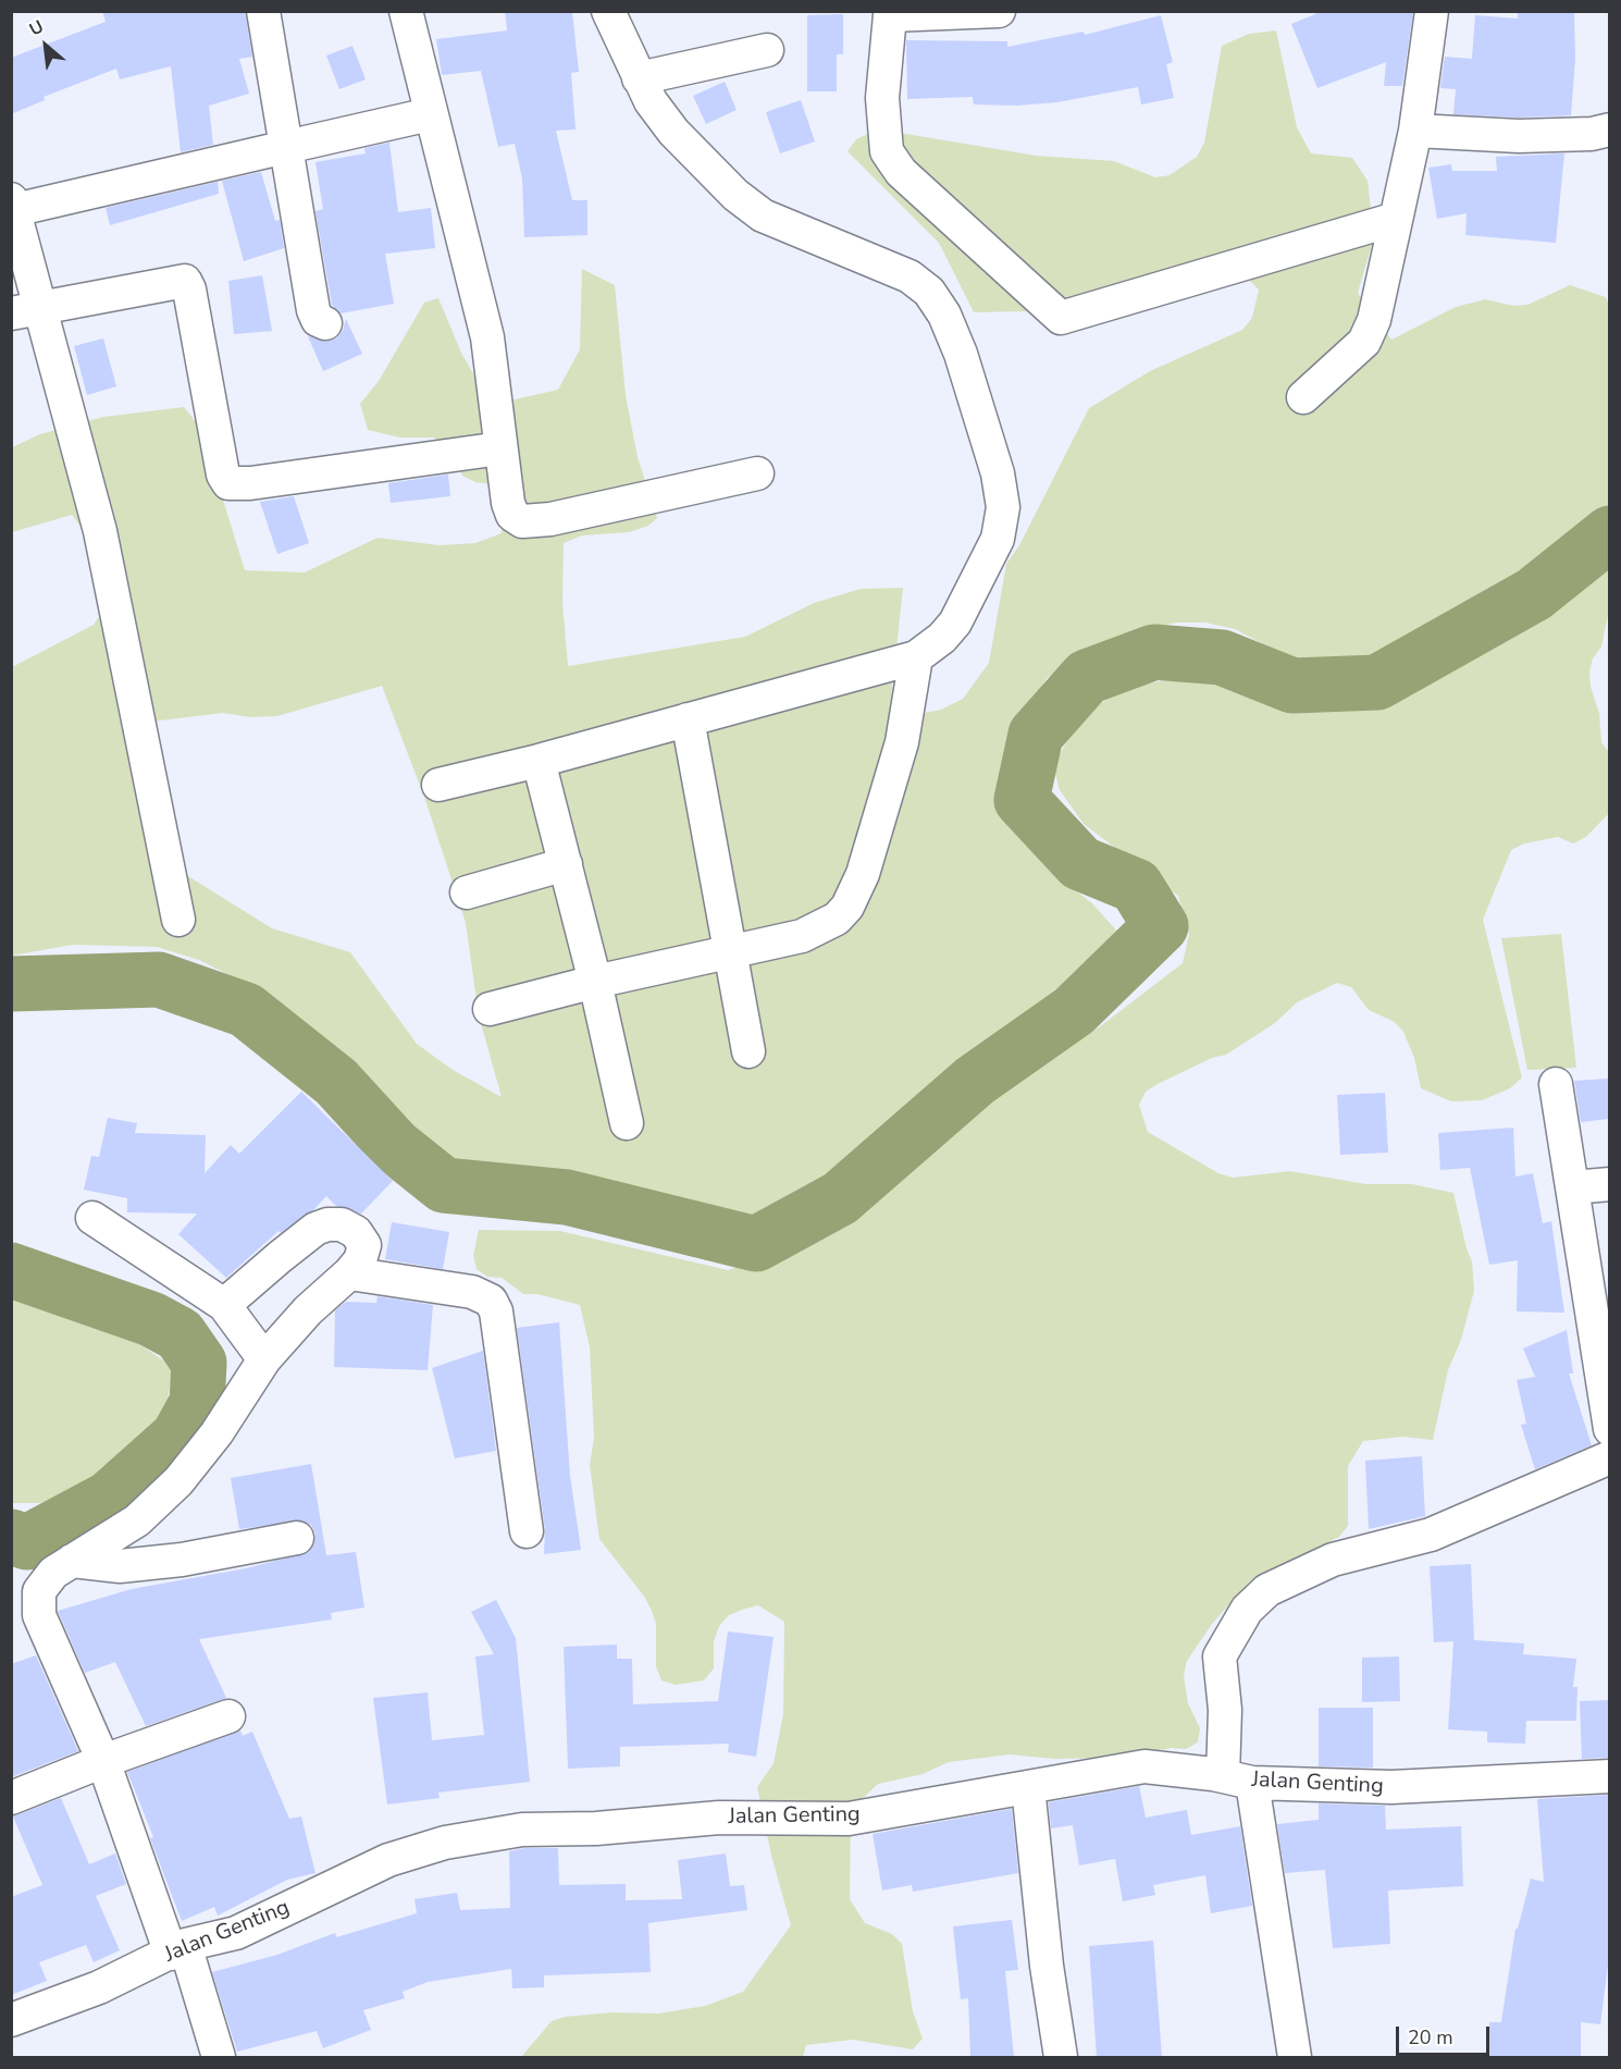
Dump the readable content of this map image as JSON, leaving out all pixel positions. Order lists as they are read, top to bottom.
{
  "streets": {
    "street": ["Jalan Genting"]
  },
  "scale_bar": "20 m",
  "north": "top left"
}
